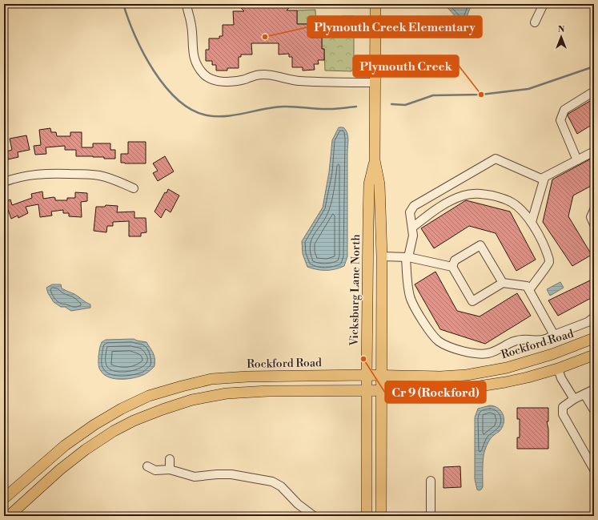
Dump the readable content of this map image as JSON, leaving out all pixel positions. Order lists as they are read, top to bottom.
{
  "streets": {
    "main road": ["Vicksburg Lane North", "Rockford Road"]
  },
  "crossings": [
    ["Vicksburg Lane North", "Rockford Road"]
  ],
  "places": ["Plymouth Creek Elementary", "Plymouth Creek", "Cr 9 (Rockford)"],
  "north": "top"
}
